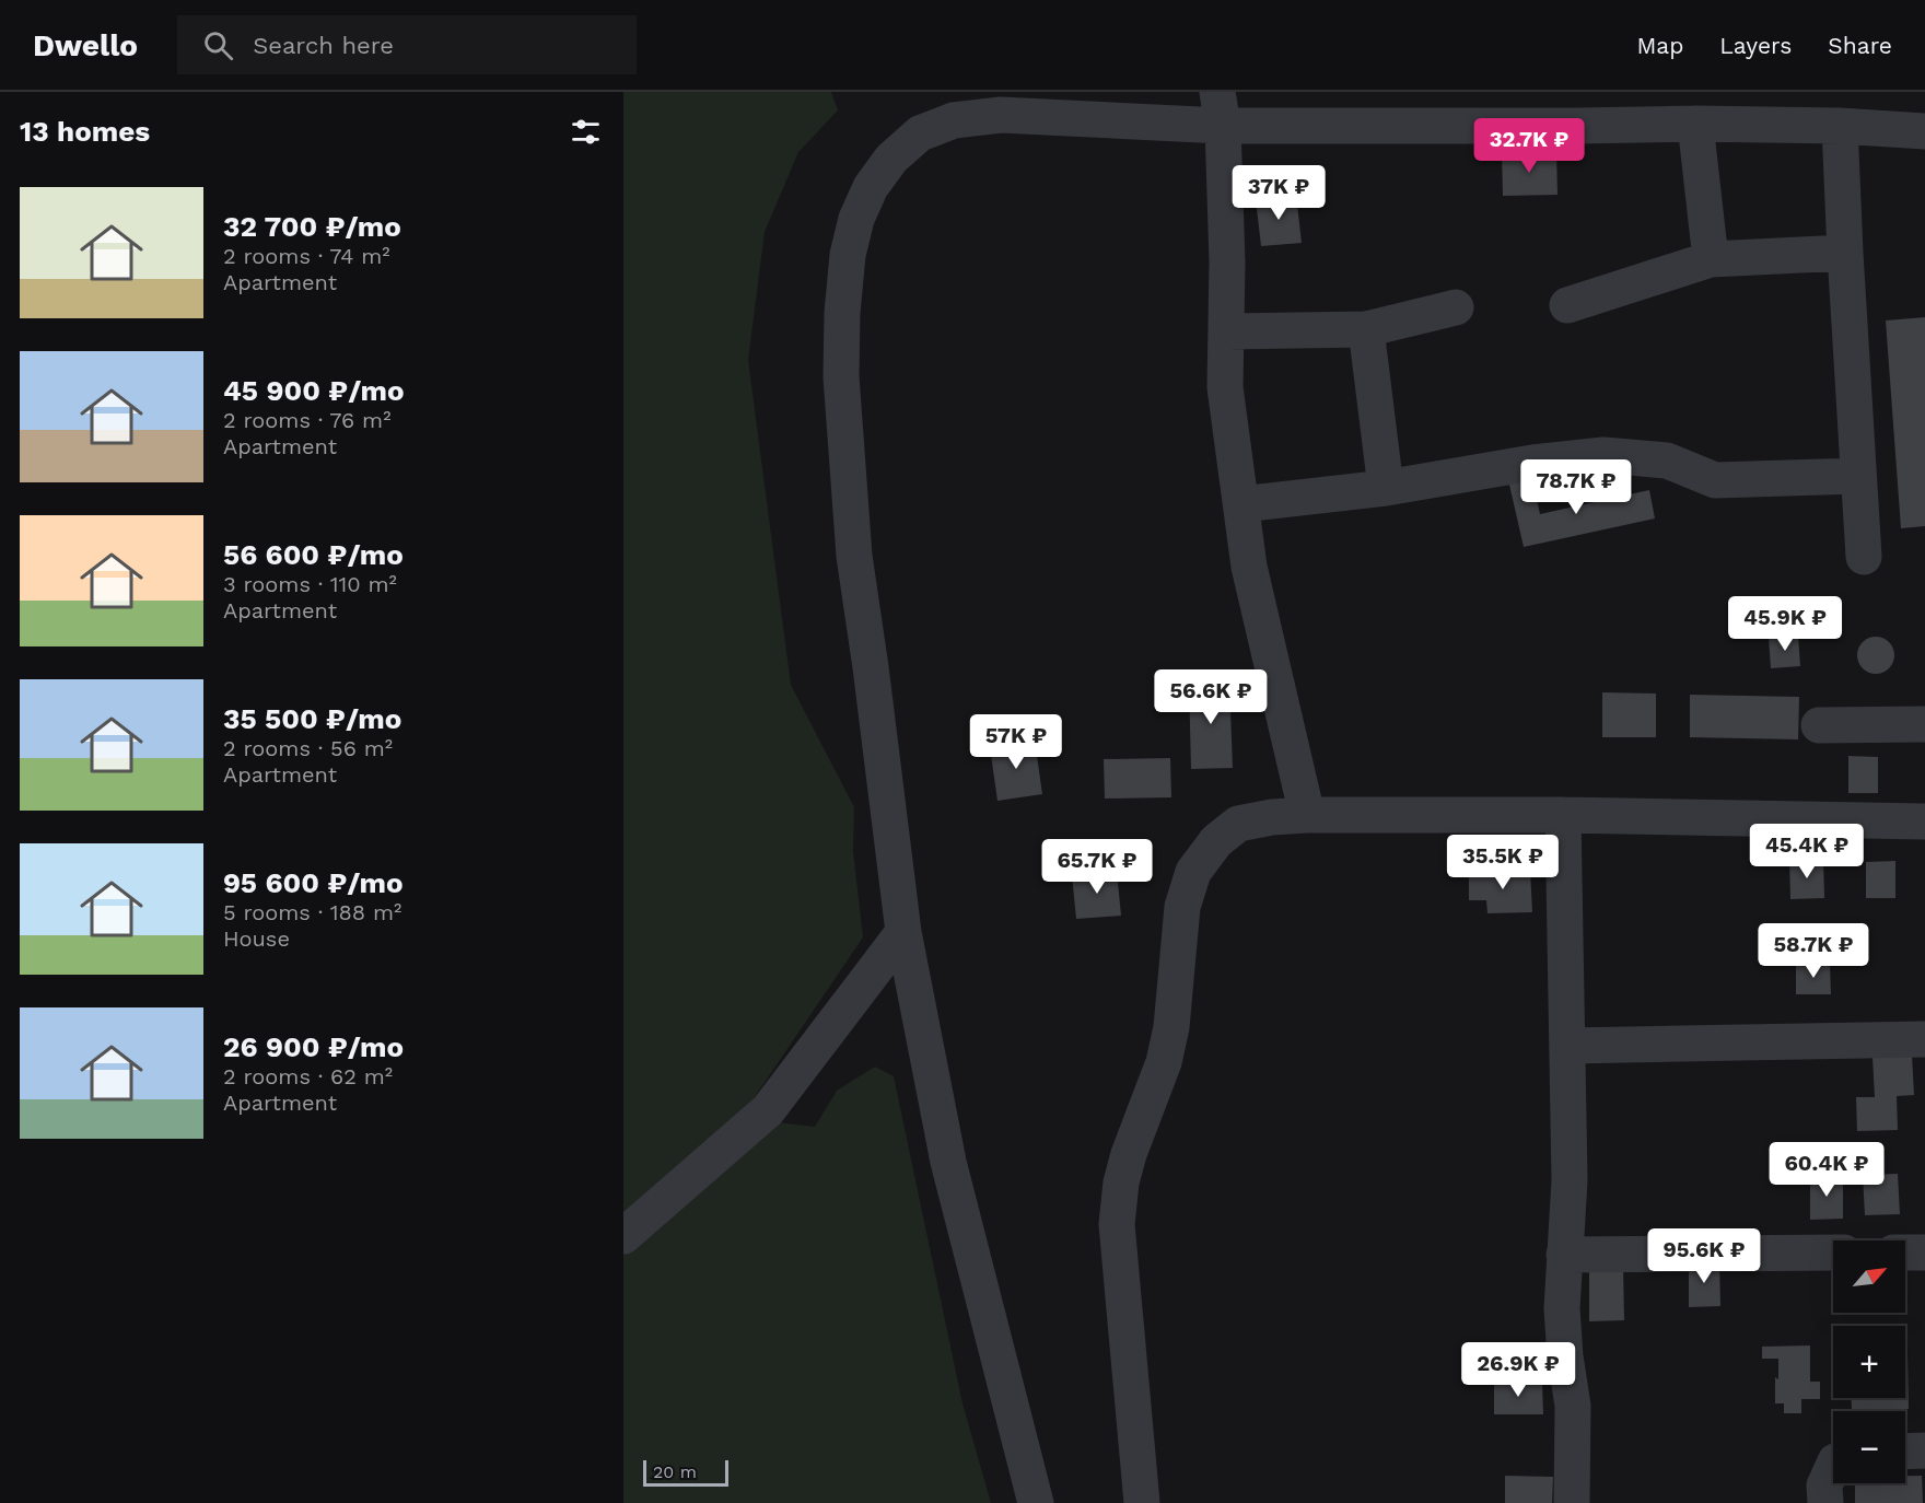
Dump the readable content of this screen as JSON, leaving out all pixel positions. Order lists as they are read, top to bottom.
{
  "scale_bar": "20 m",
  "north": "top right",
  "page": {
    "header": "Dwello",
    "search": "Search here",
    "nav": ["Map", "Layers", "Share"],
    "heading": "13 homes",
    "price": [
      "32.7K ₽",
      "37K ₽",
      "78.7K ₽",
      "45.9K ₽",
      "56.6K ₽",
      "57K ₽",
      "45.4K ₽",
      "35.5K ₽",
      "65.7K ₽",
      "58.7K ₽",
      "60.4K ₽",
      "95.6K ₽",
      "26.9K ₽"
    ],
    "list": [
      {
        "name": "32 700 ₽/mo",
        "note": "2 rooms · 74 m² · Apartment"
      },
      {
        "name": "45 900 ₽/mo",
        "note": "2 rooms · 76 m² · Apartment"
      },
      {
        "name": "56 600 ₽/mo",
        "note": "3 rooms · 110 m² · Apartment"
      },
      {
        "name": "35 500 ₽/mo",
        "note": "2 rooms · 56 m² · Apartment"
      },
      {
        "name": "95 600 ₽/mo",
        "note": "5 rooms · 188 m² · House"
      },
      {
        "name": "26 900 ₽/mo",
        "note": "2 rooms · 62 m² · Apartment"
      }
    ],
    "map_buttons": ["+", "−"],
    "scale": "20 m"
  }
}
